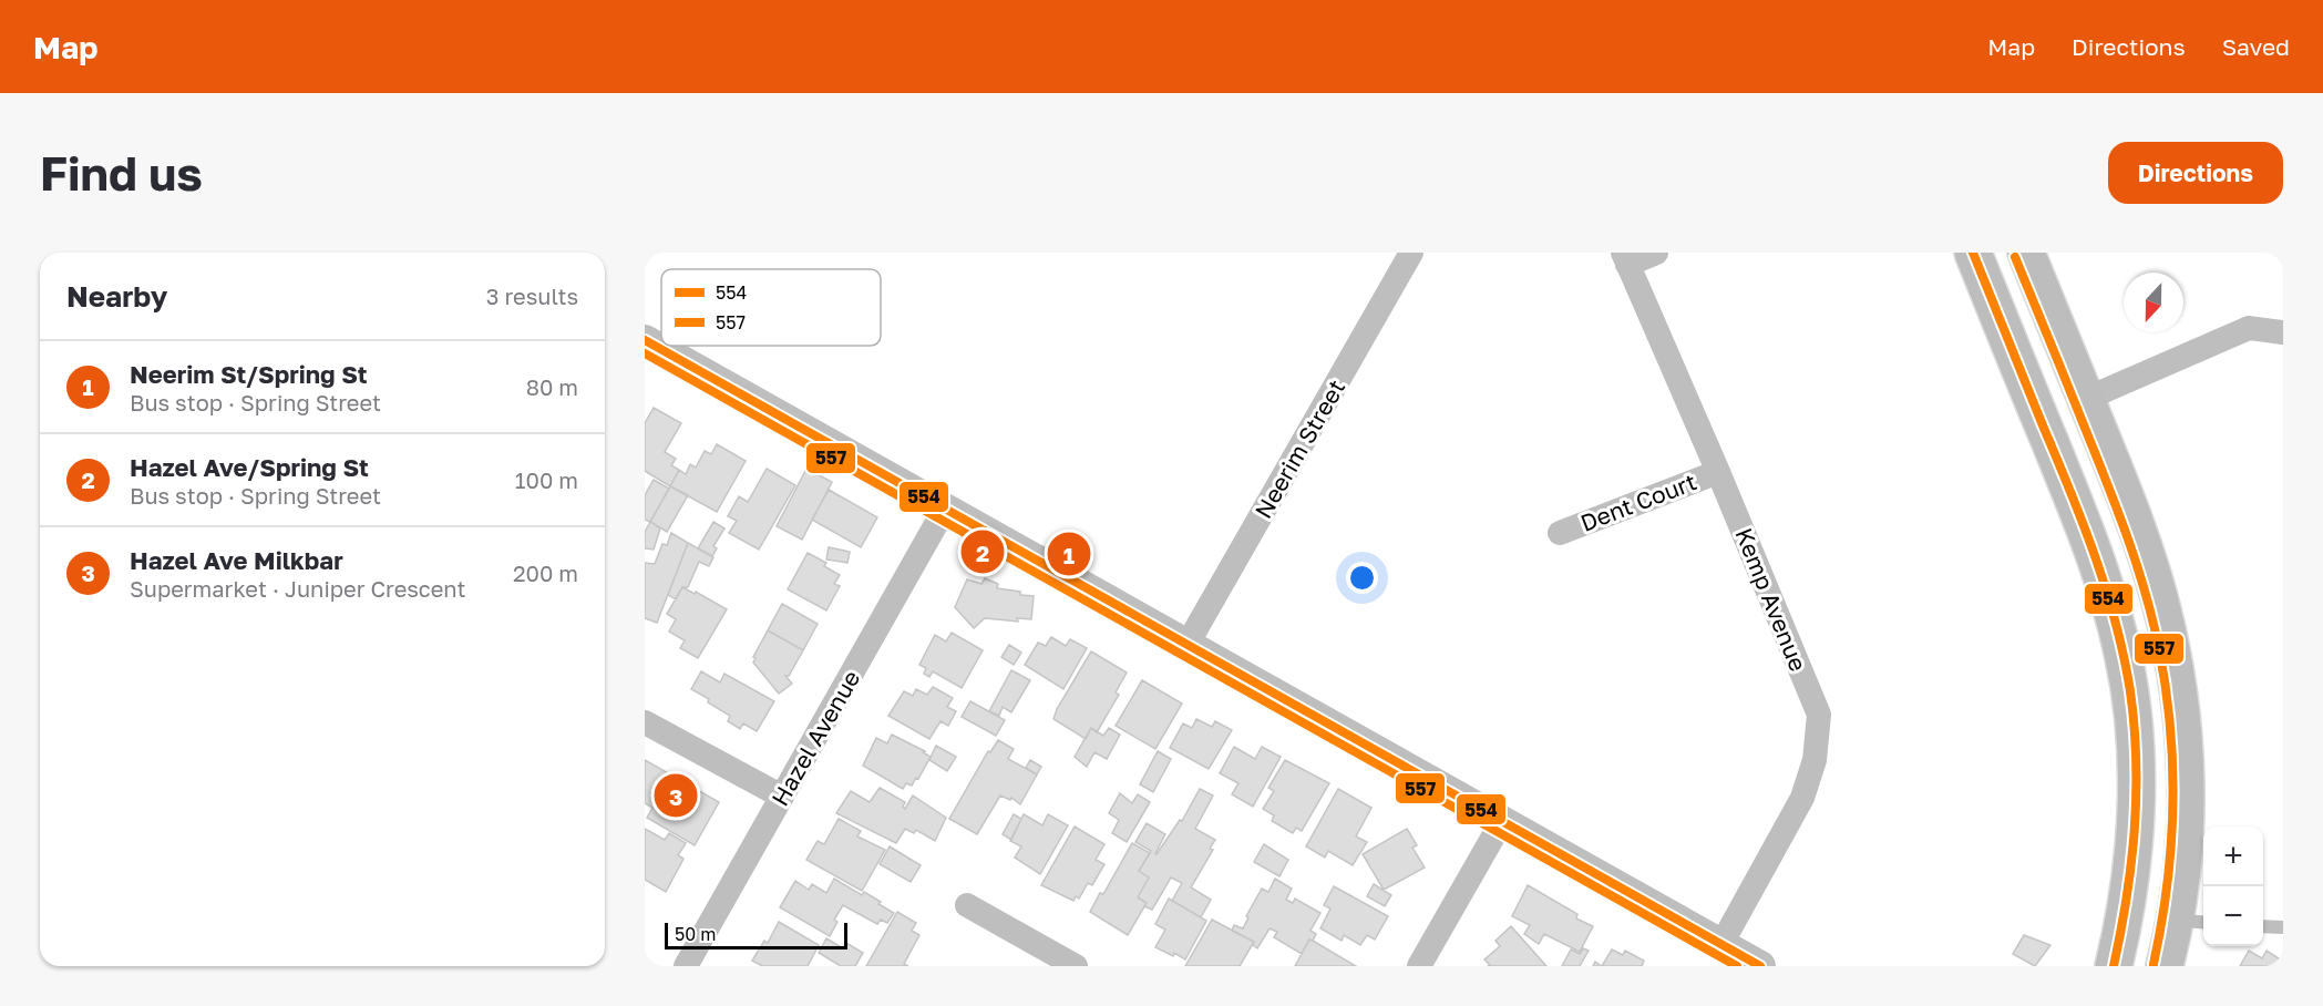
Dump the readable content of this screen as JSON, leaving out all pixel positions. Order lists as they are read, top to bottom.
{
  "streets": {
    "street": [
      "Neerim Street",
      "Dent Court",
      "Kemp Avenue",
      "Hazel Avenue"
    ]
  },
  "crossings": [
    ["Dent Court", "Kemp Avenue"]
  ],
  "lines": ["transit line 554", "transit line 557"],
  "legend": ["554", "557"],
  "scale_bar": "50 m",
  "north": "bottom",
  "page": {
    "header": "Map",
    "nav": ["Map", "Directions", "Saved"],
    "buttons": "Directions",
    "title": "Find us",
    "heading": ["Nearby", "3 results"],
    "list": [
      {
        "mark": "1",
        "name": "Neerim St/Spring St",
        "note": "Bus stop · Spring Street",
        "value": "80 m"
      },
      {
        "mark": "2",
        "name": "Hazel Ave/Spring St",
        "note": "Bus stop · Spring Street",
        "value": "100 m"
      },
      {
        "mark": "3",
        "name": "Hazel Ave Milkbar",
        "note": "Supermarket · Juniper Crescent",
        "value": "200 m"
      }
    ],
    "pins": ["2", "1", "3"],
    "map_buttons": ["+", "−"],
    "scale": "50 m"
  }
}
